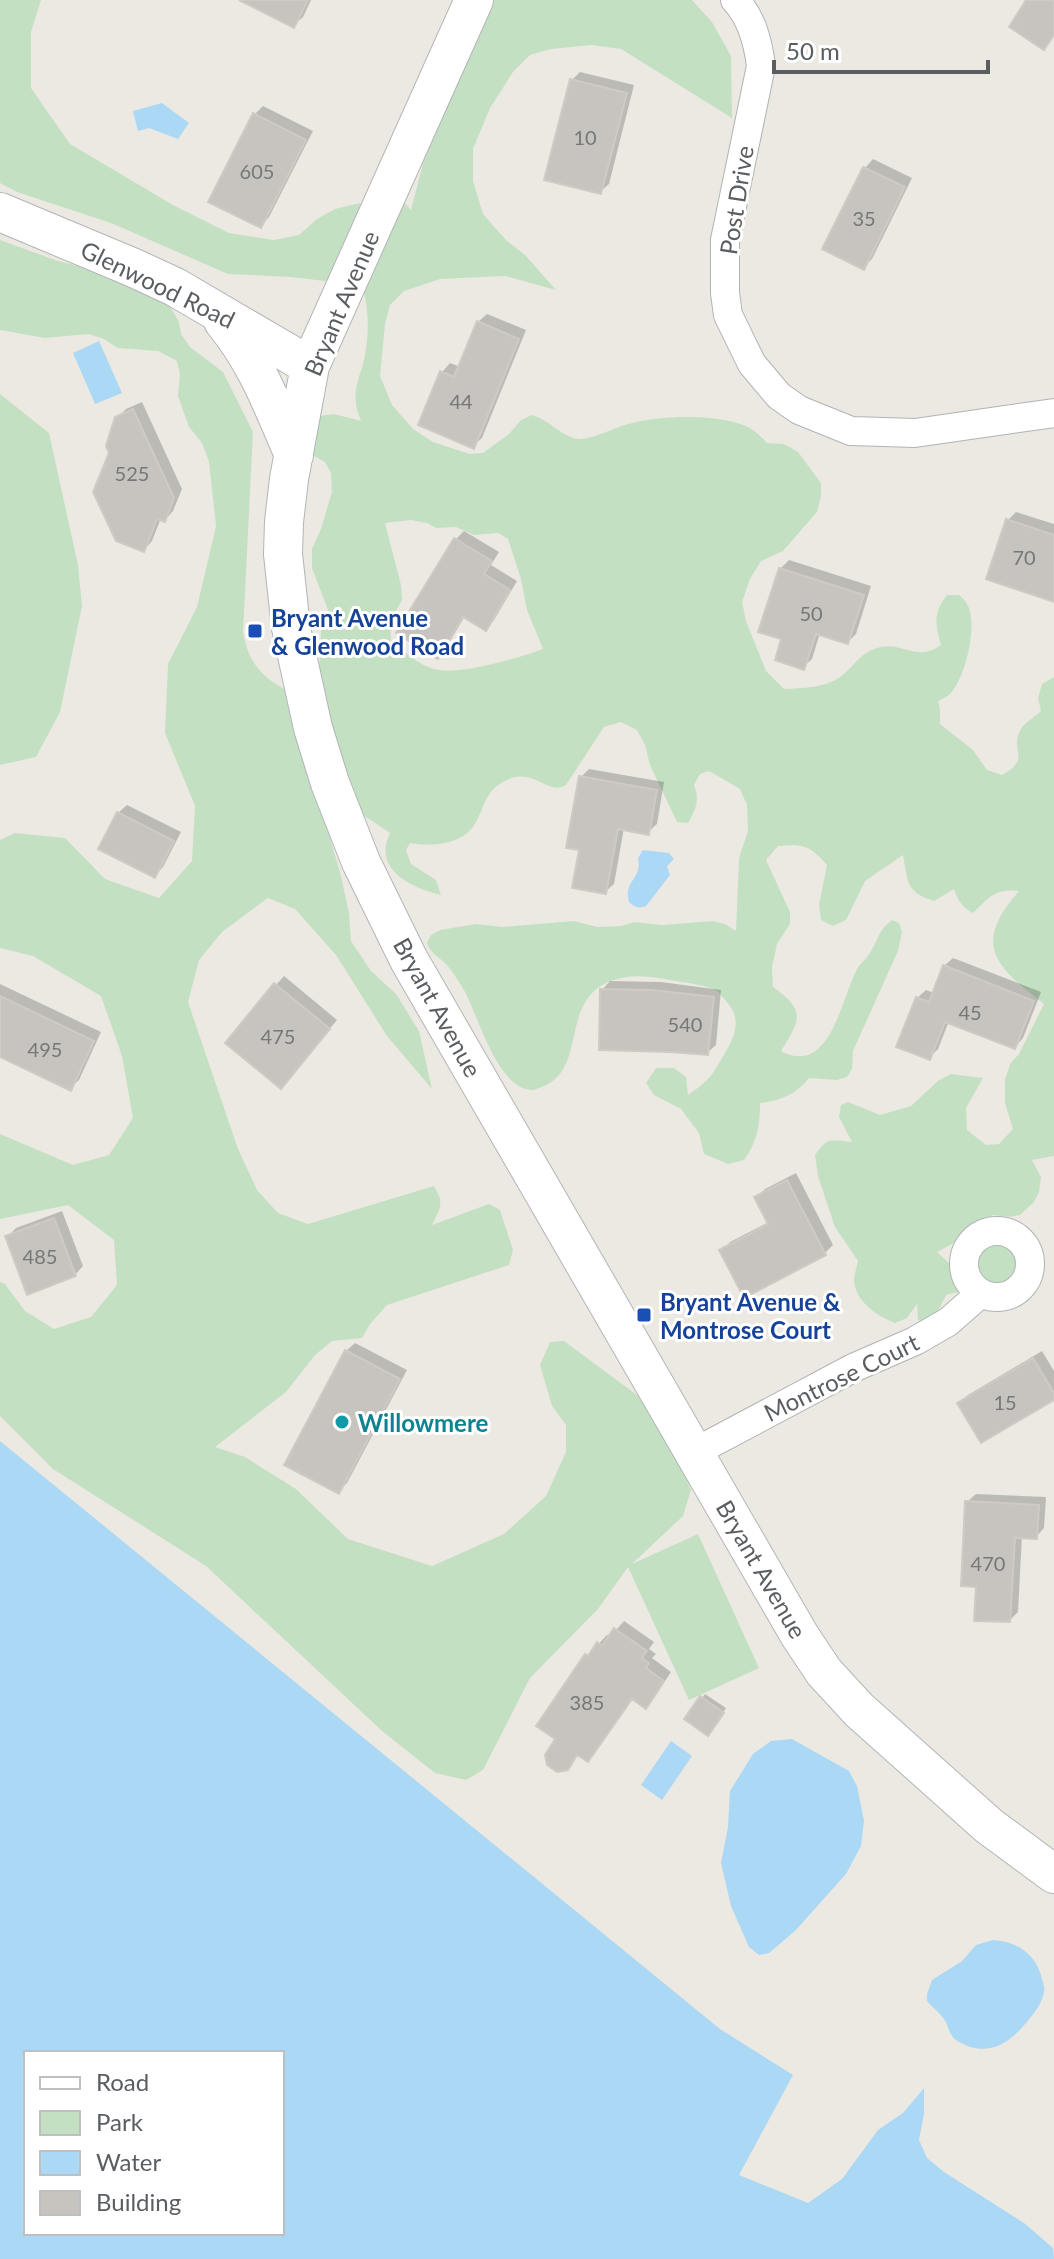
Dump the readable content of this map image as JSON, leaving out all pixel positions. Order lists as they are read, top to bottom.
{
  "streets": {
    "main road": ["Glenwood Road", "Bryant Avenue"],
    "street": ["Post Drive", "Montrose Court"]
  },
  "crossings": [
    ["Glenwood Road", "Bryant Avenue"],
    ["Bryant Avenue", "Montrose Court"]
  ],
  "places": {
    "transit": ["Bryant Avenue & Glenwood Road", "Bryant Avenue & Montrose Court"],
    "other": ["Willowmere"]
  },
  "house_numbers": [
    "10",
    "605",
    "35",
    "44",
    "525",
    "70",
    "50",
    "45",
    "540",
    "475",
    "495",
    "485",
    "15",
    "470",
    "385"
  ],
  "legend": [
    "Road",
    "Park",
    "Water",
    "Building"
  ],
  "scale_bar": "50 m"
}
